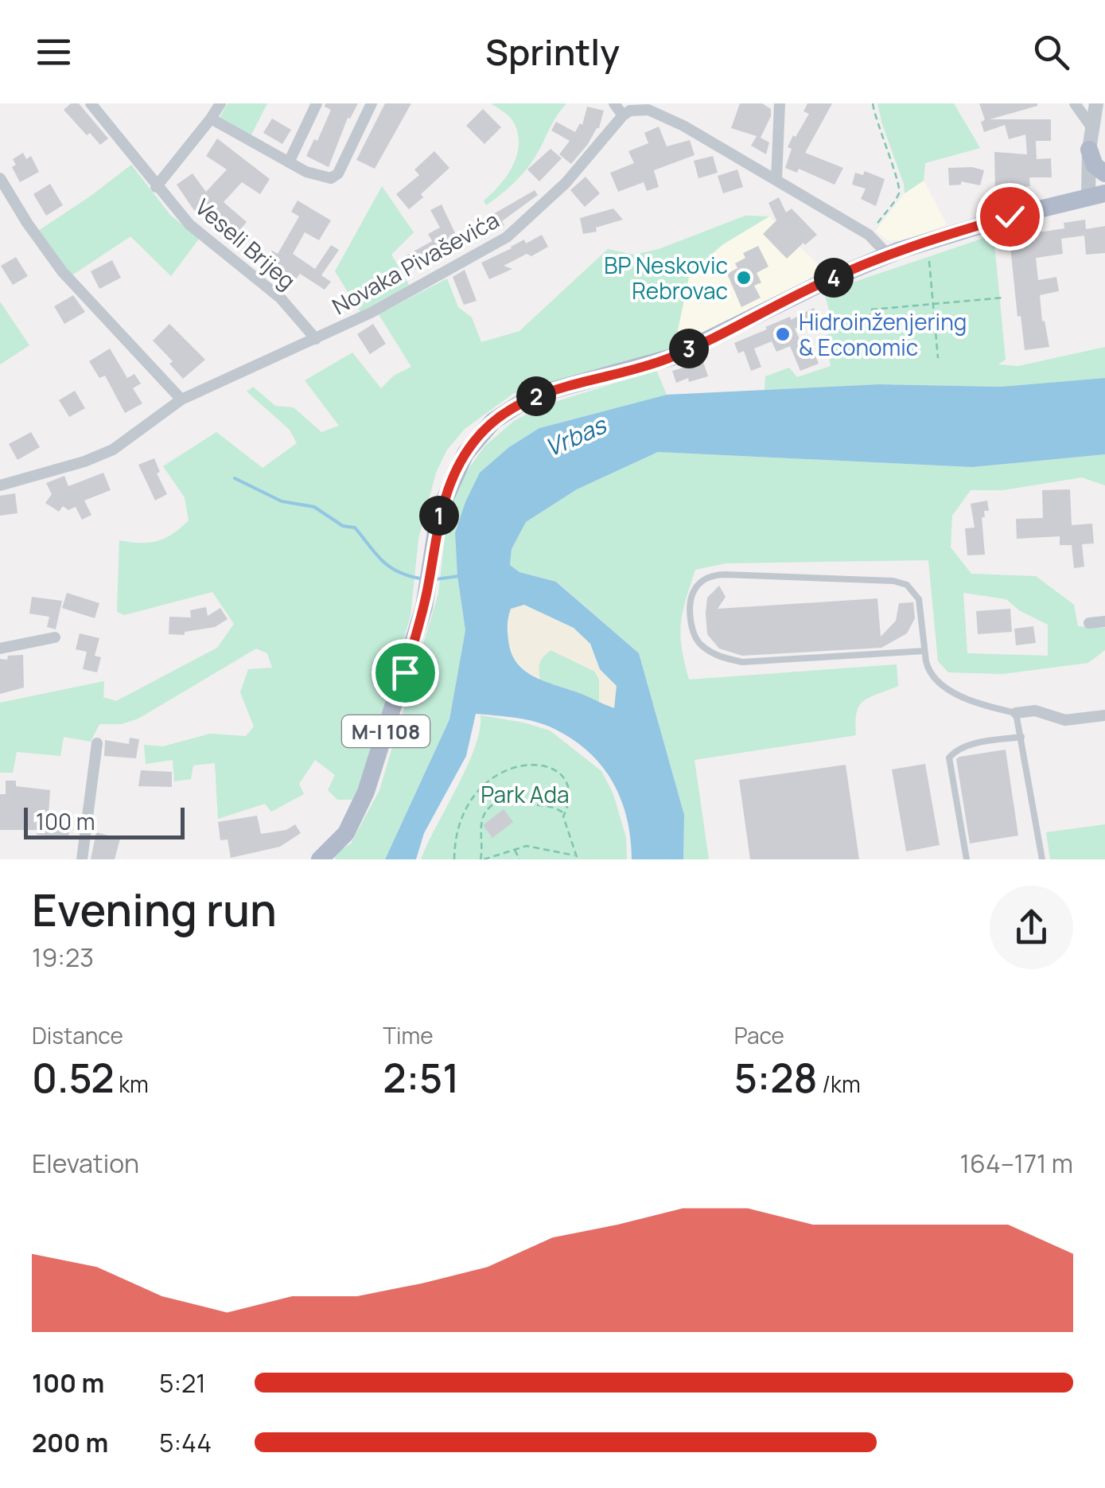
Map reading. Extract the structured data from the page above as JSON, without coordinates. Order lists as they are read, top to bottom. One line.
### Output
{"streets":{"main road":["M-I 108"],"street":["Veseli Brijeg","Novaka Pivaševića"]},"crossings":[["Veseli Brijeg","Novaka Pivaševića"]],"water":["Vrbas"],"parks":["Park Ada"],"places":["BP Neskovic Rebrovac","Hidroinženjering & Economic"],"scale_bar":"100 m","page":{"header":"Sprintly","pins":["4","3","2","1"],"scale":"100 m","heading":["Evening run","19:23"],"stats":[["Distance","0.52 km"],["Time","2:51"],["Pace","5:28 /km"]],"chart":["Elevation","164–171 m"],"list":[{"name":"100 m","note":"5:21"},{"name":"200 m","note":"5:44"}]}}
